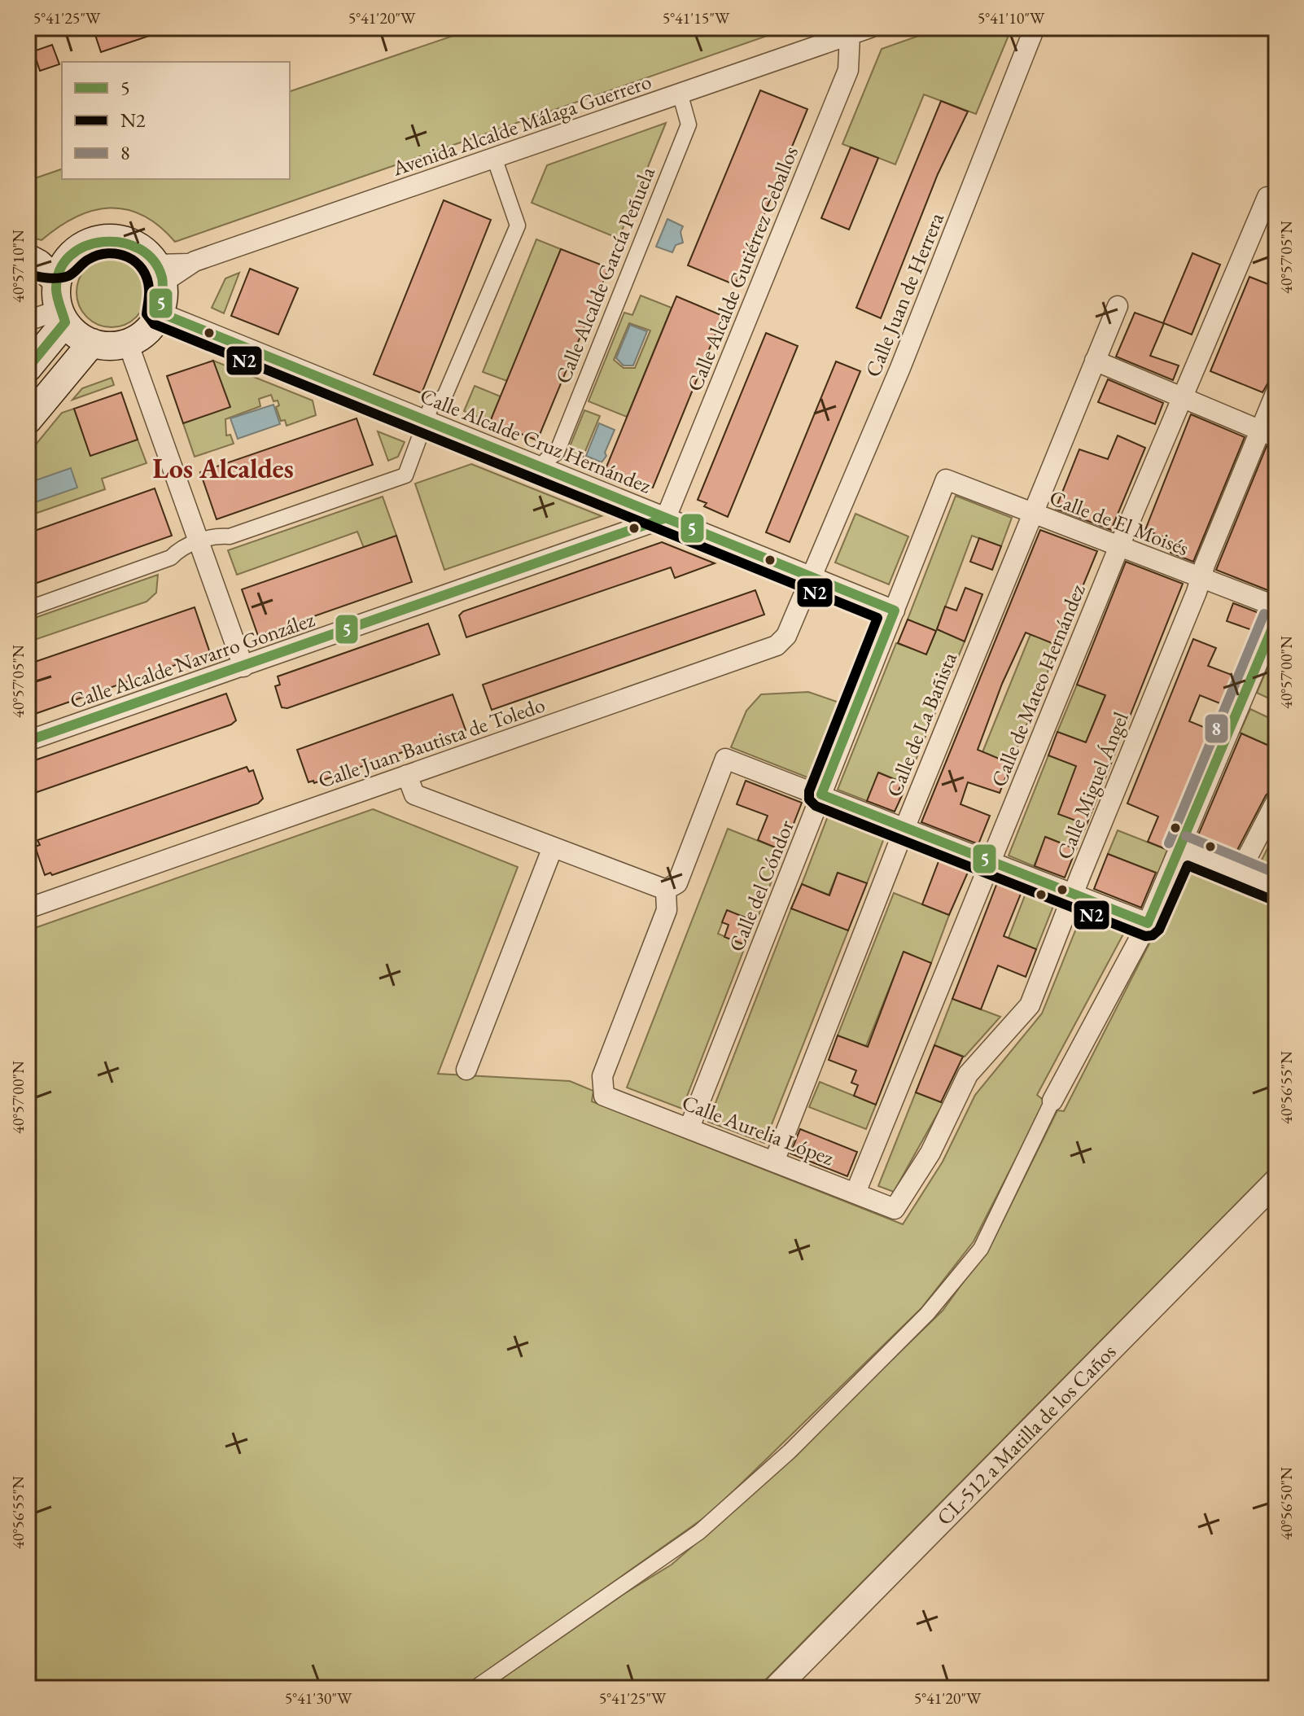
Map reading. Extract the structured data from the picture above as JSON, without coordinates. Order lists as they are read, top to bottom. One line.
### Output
{"streets":{"street":["Avenida Alcalde Málaga Guerrero","Calle Alcalde Gutiérrez Ceballos","Calle Alcalde García Peñuela","Calle Juan de Herrera","Calle Alcalde Cruz Hernández","Calle de El Moisés","Calle Alcalde Navarro González","Calle de Mateo Hernández","Calle de La Bañista","Calle Juan Bautista de Toledo","Calle Miguel Ángel","Calle del Cóndor","Calle Aurelia López","CL-512 a Matilla de los Caños"]},"crossings":[["Avenida Alcalde Málaga Guerrero","Calle Alcalde Gutiérrez Ceballos"],["Avenida Alcalde Málaga Guerrero","Calle Alcalde García Peñuela"],["Avenida Alcalde Málaga Guerrero","Calle Alcalde Cruz Hernández"],["Calle Alcalde Gutiérrez Ceballos","Calle Alcalde Cruz Hernández"],["Calle Alcalde Gutiérrez Ceballos","Calle Alcalde Navarro González"],["Calle Alcalde García Peñuela","Calle Alcalde Cruz Hernández"],["Calle Juan de Herrera","Calle Alcalde Cruz Hernández"],["Calle Juan de Herrera","Calle Juan Bautista de Toledo"],["Calle Alcalde Cruz Hernández","Calle Alcalde Navarro González"],["Calle Alcalde Cruz Hernández","Calle Juan Bautista de Toledo"],["Calle Alcalde Cruz Hernández","Calle del Cóndor"],["Calle de El Moisés","Calle de Mateo Hernández"],["Calle de El Moisés","Calle de La Bañista"],["Calle de El Moisés","Calle Miguel Ángel"],["Calle de El Moisés","Calle del Cóndor"],["Calle de Mateo Hernández","Calle Aurelia López"],["Calle de La Bañista","Calle Aurelia López"],["Calle Miguel Ángel","Calle Aurelia López"],["Calle del Cóndor","Calle Aurelia López"]],"districts":["Los Alcaldes"],"lines":["transit line 5","transit line N2","transit line 8"],"legend":["5","N2","8"],"coordinates":["5°41'25\"W","5°41'20\"W","5°41'15\"W","5°41'10\"W","40°57'05\"N","40°57'10\"N","40°57'00\"N","40°56'55\"N","40°56'50\"N","5°41'30\"W"]}
